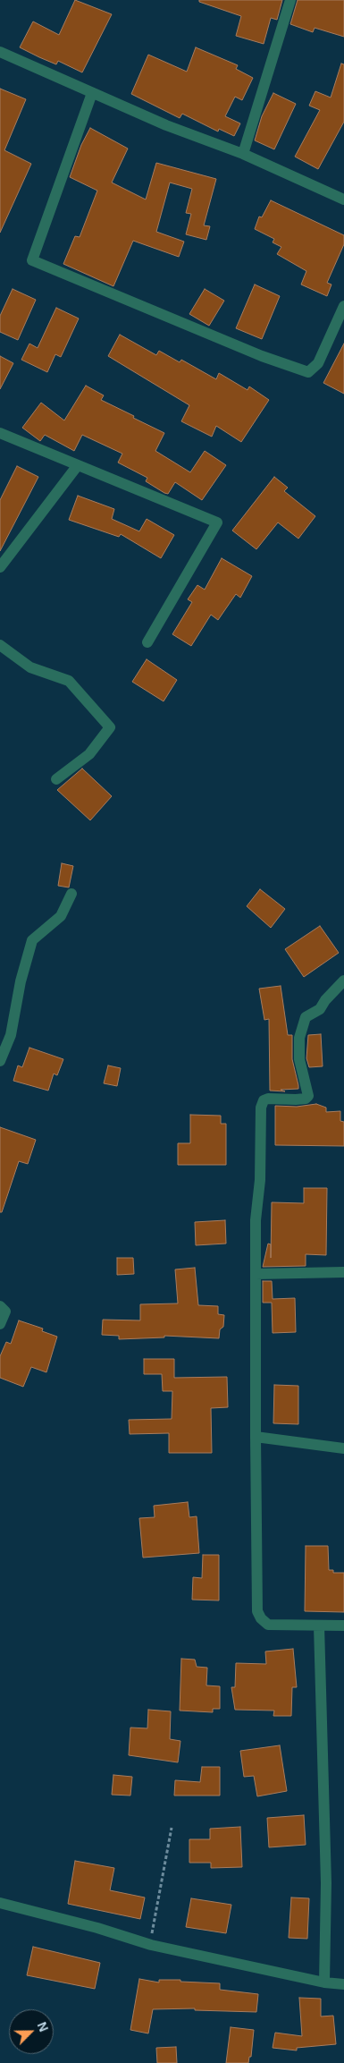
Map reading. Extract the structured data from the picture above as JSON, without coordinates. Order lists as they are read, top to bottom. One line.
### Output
{"north":"top right"}
